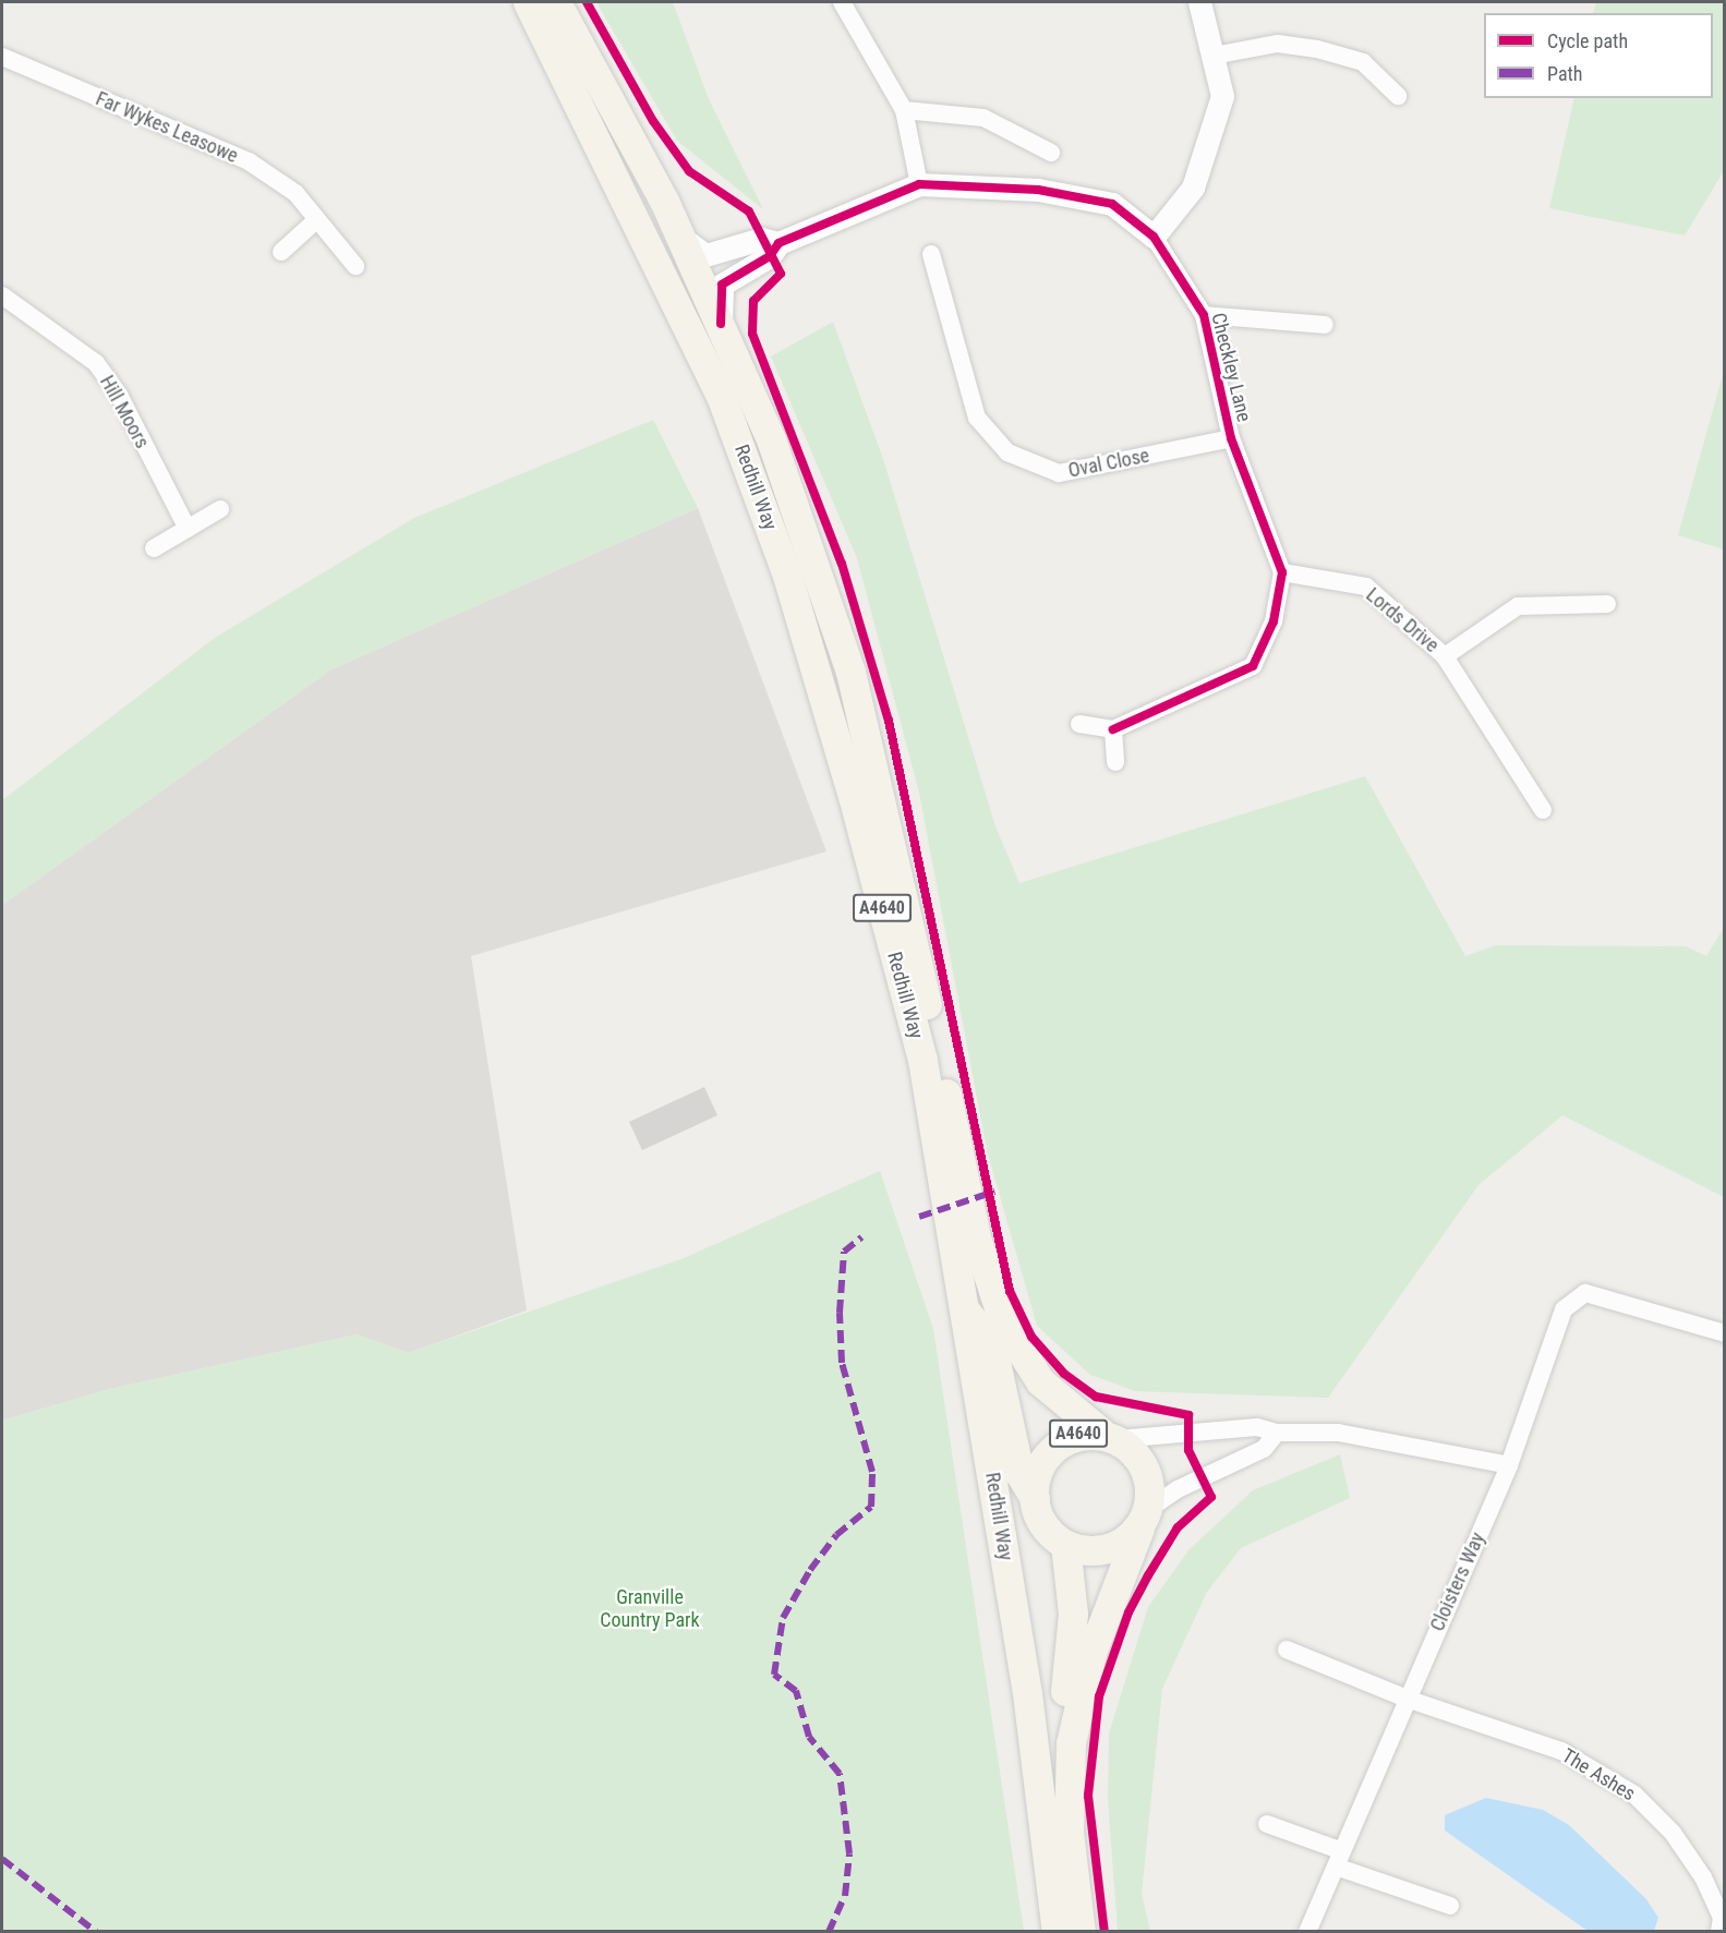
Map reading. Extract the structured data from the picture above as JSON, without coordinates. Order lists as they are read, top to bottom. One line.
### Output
{"streets":{"main road":["Redhill Way","A4640"],"street":["Far Wykes Leasowe","Checkley Lane","Hill Moors","Oval Close","Lords Drive","Cloisters Way","The Ashes"]},"crossings":[["Checkley Lane","Oval Close"],["Checkley Lane","Redhill Way"],["Checkley Lane","Lords Drive"],["Redhill Way","A4640"],["Cloisters Way","The Ashes"]],"parks":["Granville Country Park"],"legend":["Cycle path","Path"]}
